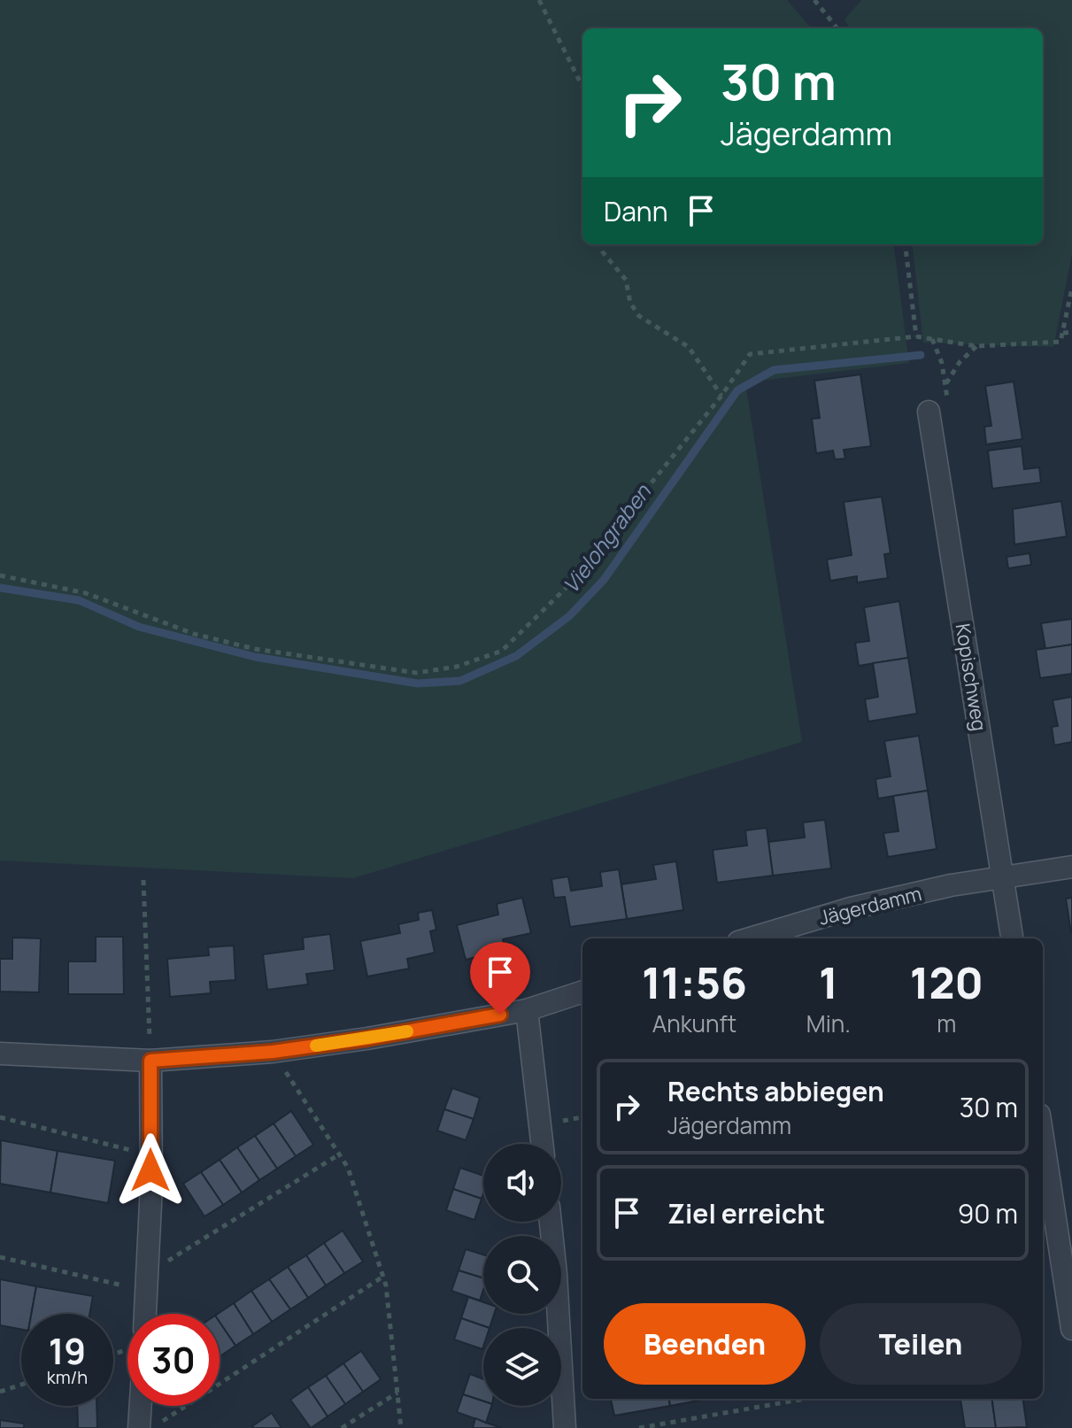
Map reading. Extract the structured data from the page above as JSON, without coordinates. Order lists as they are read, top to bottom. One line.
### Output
{"streets":{"street":["Kopischweg","Jägerdamm"]},"crossings":[["Kopischweg","Jägerdamm"]],"water":["Vielohgraben"],"page":{"turn":["30 m","Jägerdamm"],"then":"Dann","eta":["11:56","Ankunft","1","Min.","120","m"],"list":[{"name":"Rechts abbiegen","note":"Jägerdamm","value":"30 m"},{"name":"Ziel erreicht","value":"90 m"}],"buttons":["Beenden","Teilen"],"speed":"19 km/h","limit":"30"}}
